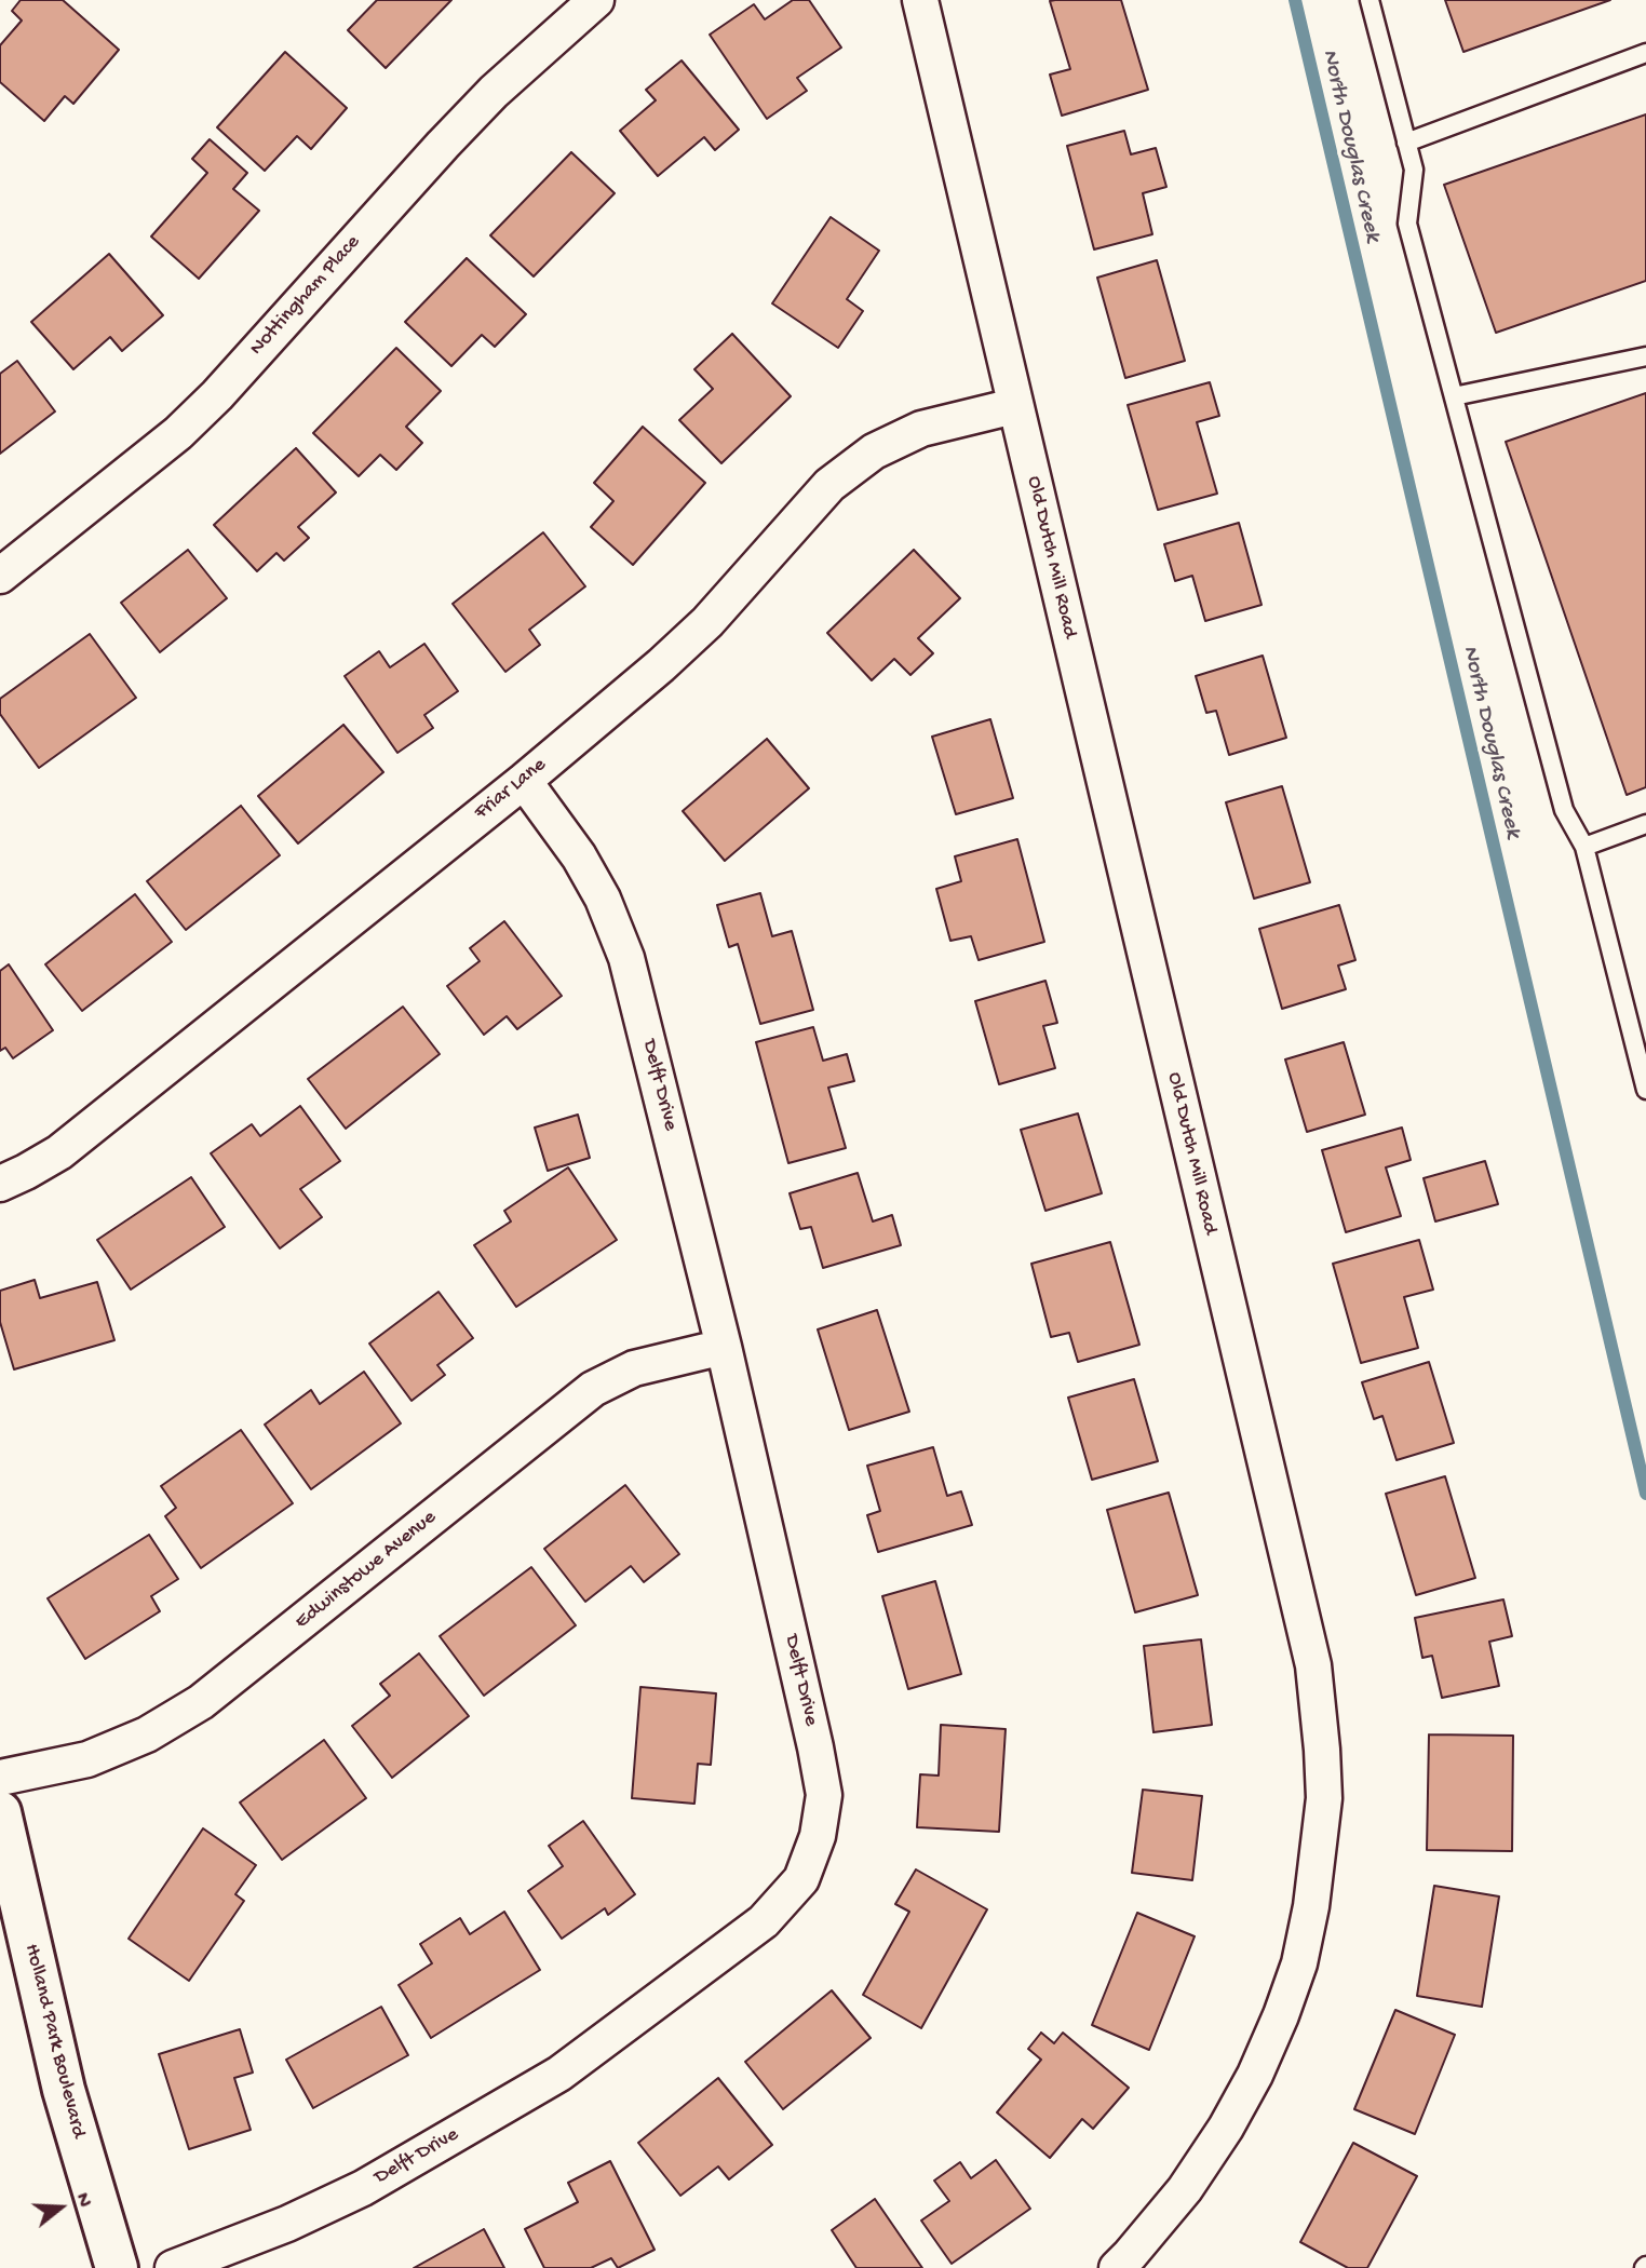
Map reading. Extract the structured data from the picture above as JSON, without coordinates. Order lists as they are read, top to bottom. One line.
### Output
{"streets":{"street":["Nottingham Place","Old Dutch Mill Road","Friar Lane","Delft Drive","Edwinstowe Avenue","Holland Park Boulevard"]},"crossings":[["Old Dutch Mill Road","Friar Lane"],["Friar Lane","Delft Drive"],["Delft Drive","Edwinstowe Avenue"]],"water":["North Douglas Creek"],"north":"right"}
